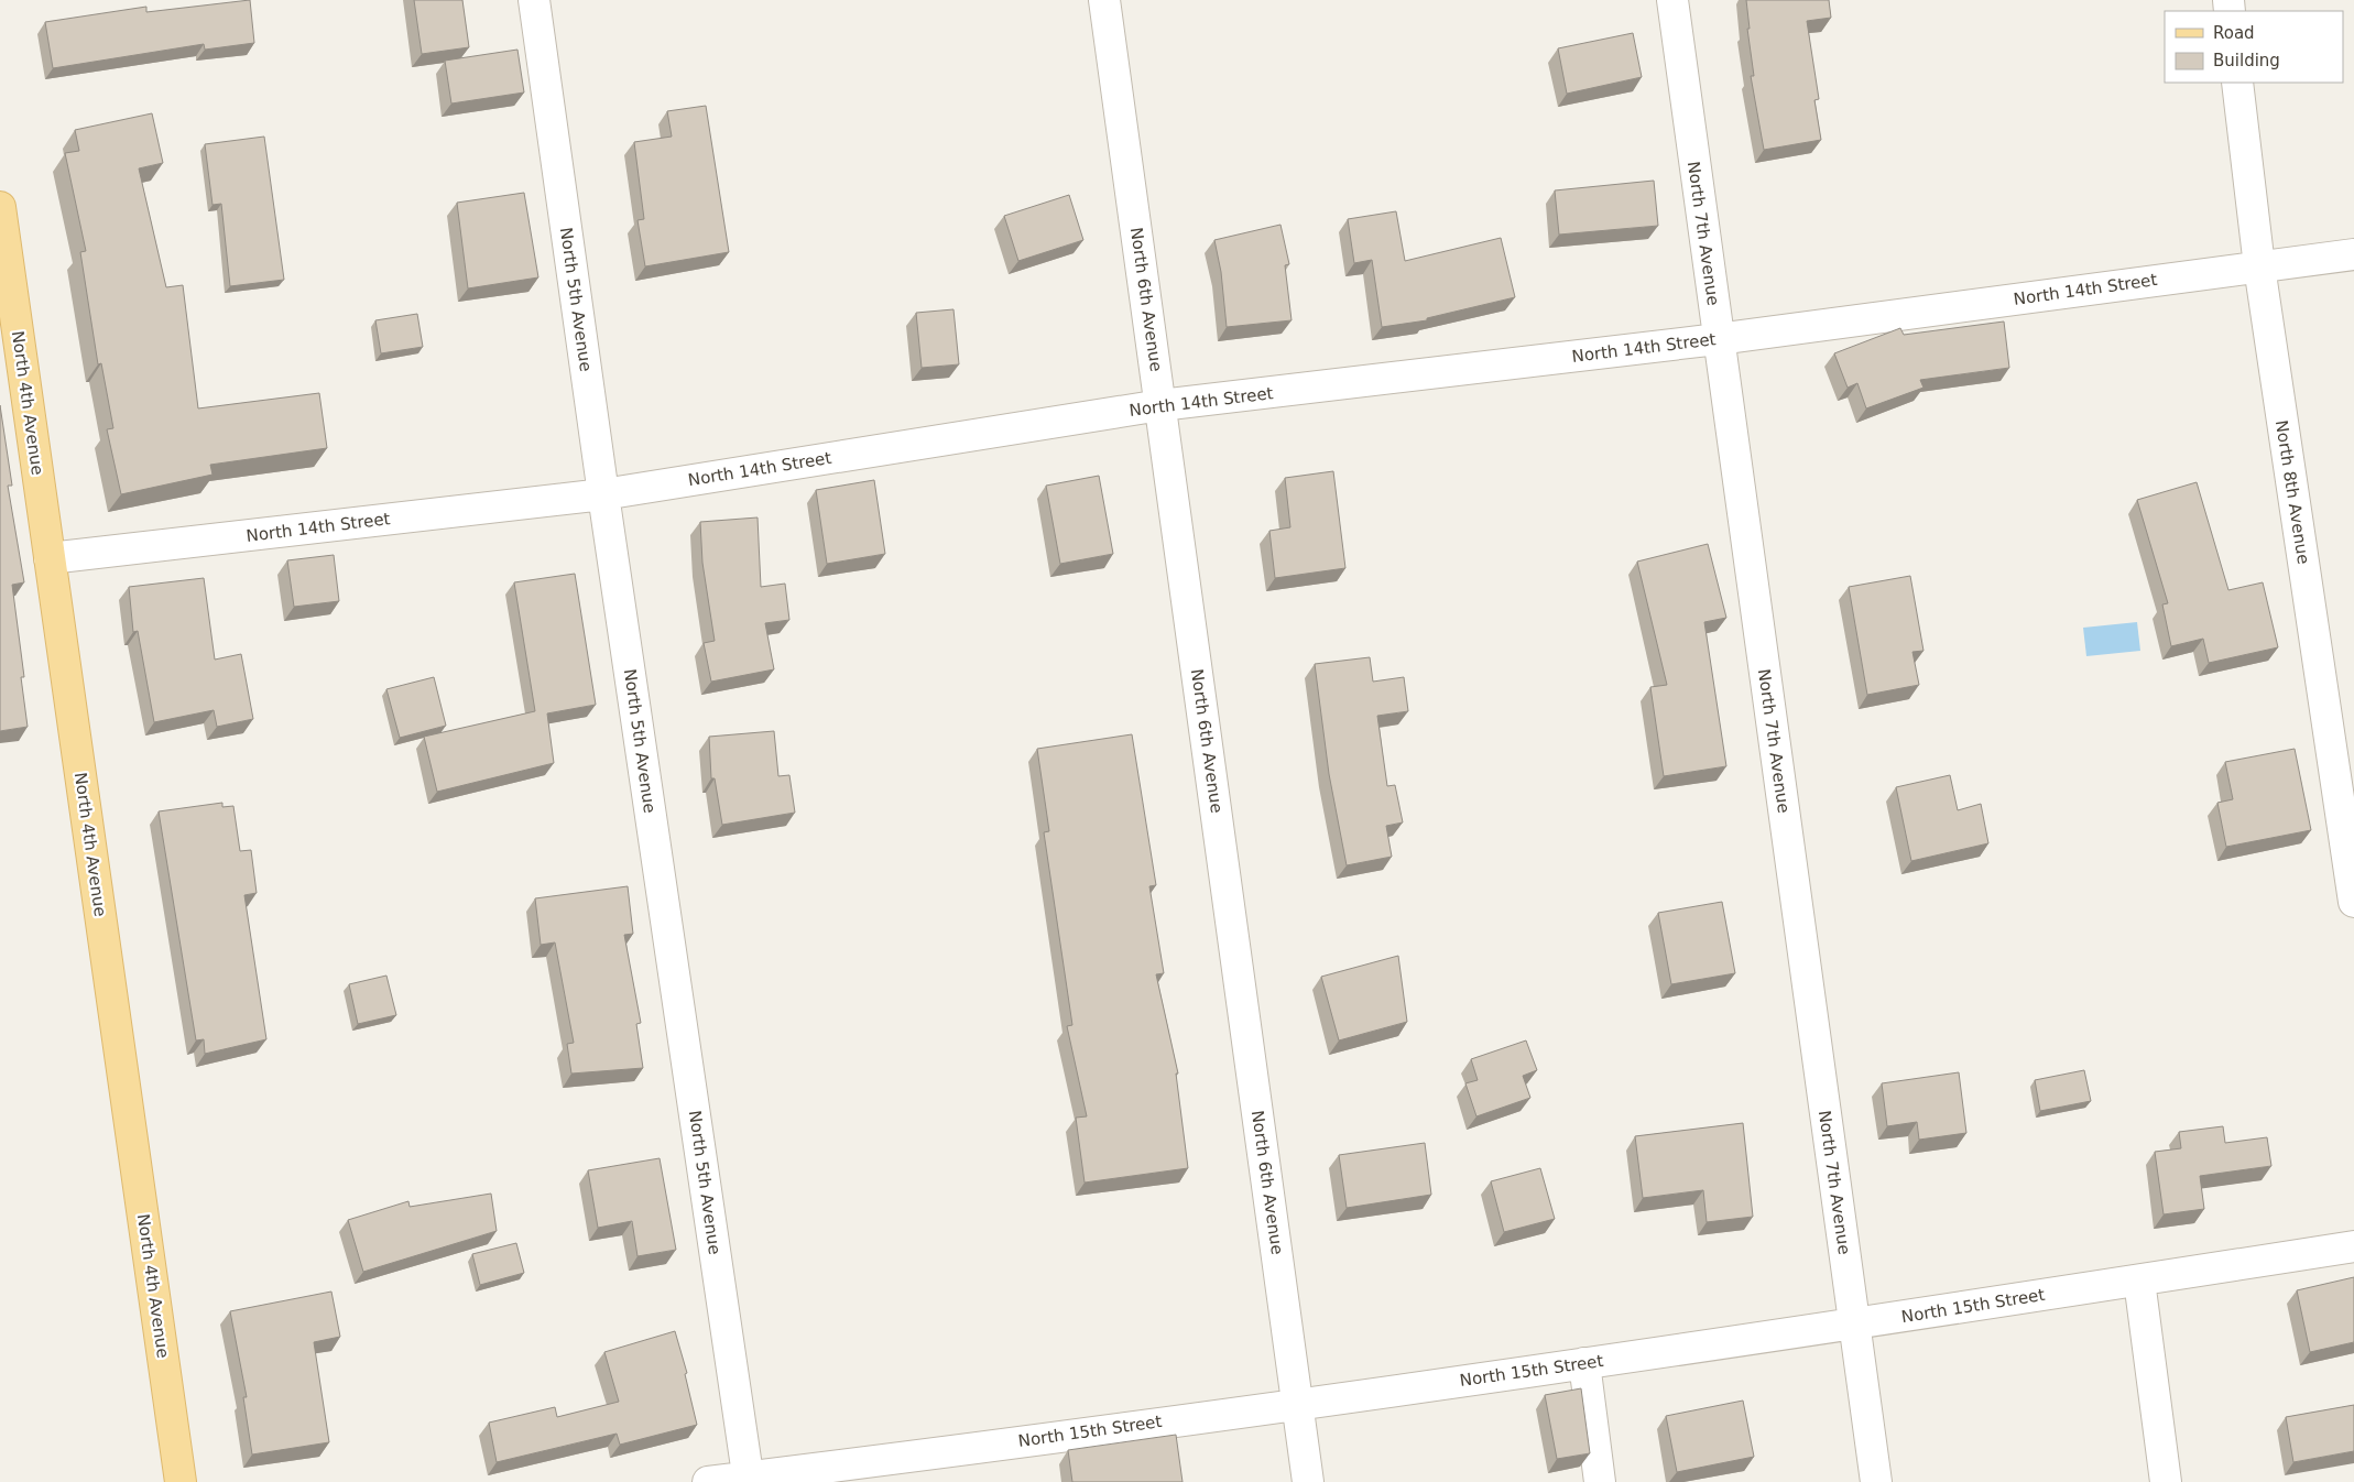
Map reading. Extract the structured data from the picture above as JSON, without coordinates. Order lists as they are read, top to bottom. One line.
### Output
{"streets":{"main road":["North 4th Avenue"],"street":["North 7th Avenue","North 14th Street","North 5th Avenue","North 6th Avenue","North 8th Avenue","North 15th Street"]},"crossings":[["North 7th Avenue","North 14th Street"],["North 7th Avenue","North 15th Street"],["North 14th Street","North 5th Avenue"],["North 14th Street","North 6th Avenue"],["North 14th Street","North 4th Avenue"],["North 14th Street","North 8th Avenue"],["North 5th Avenue","North 15th Street"],["North 6th Avenue","North 15th Street"]],"legend":["Road","Building"]}
